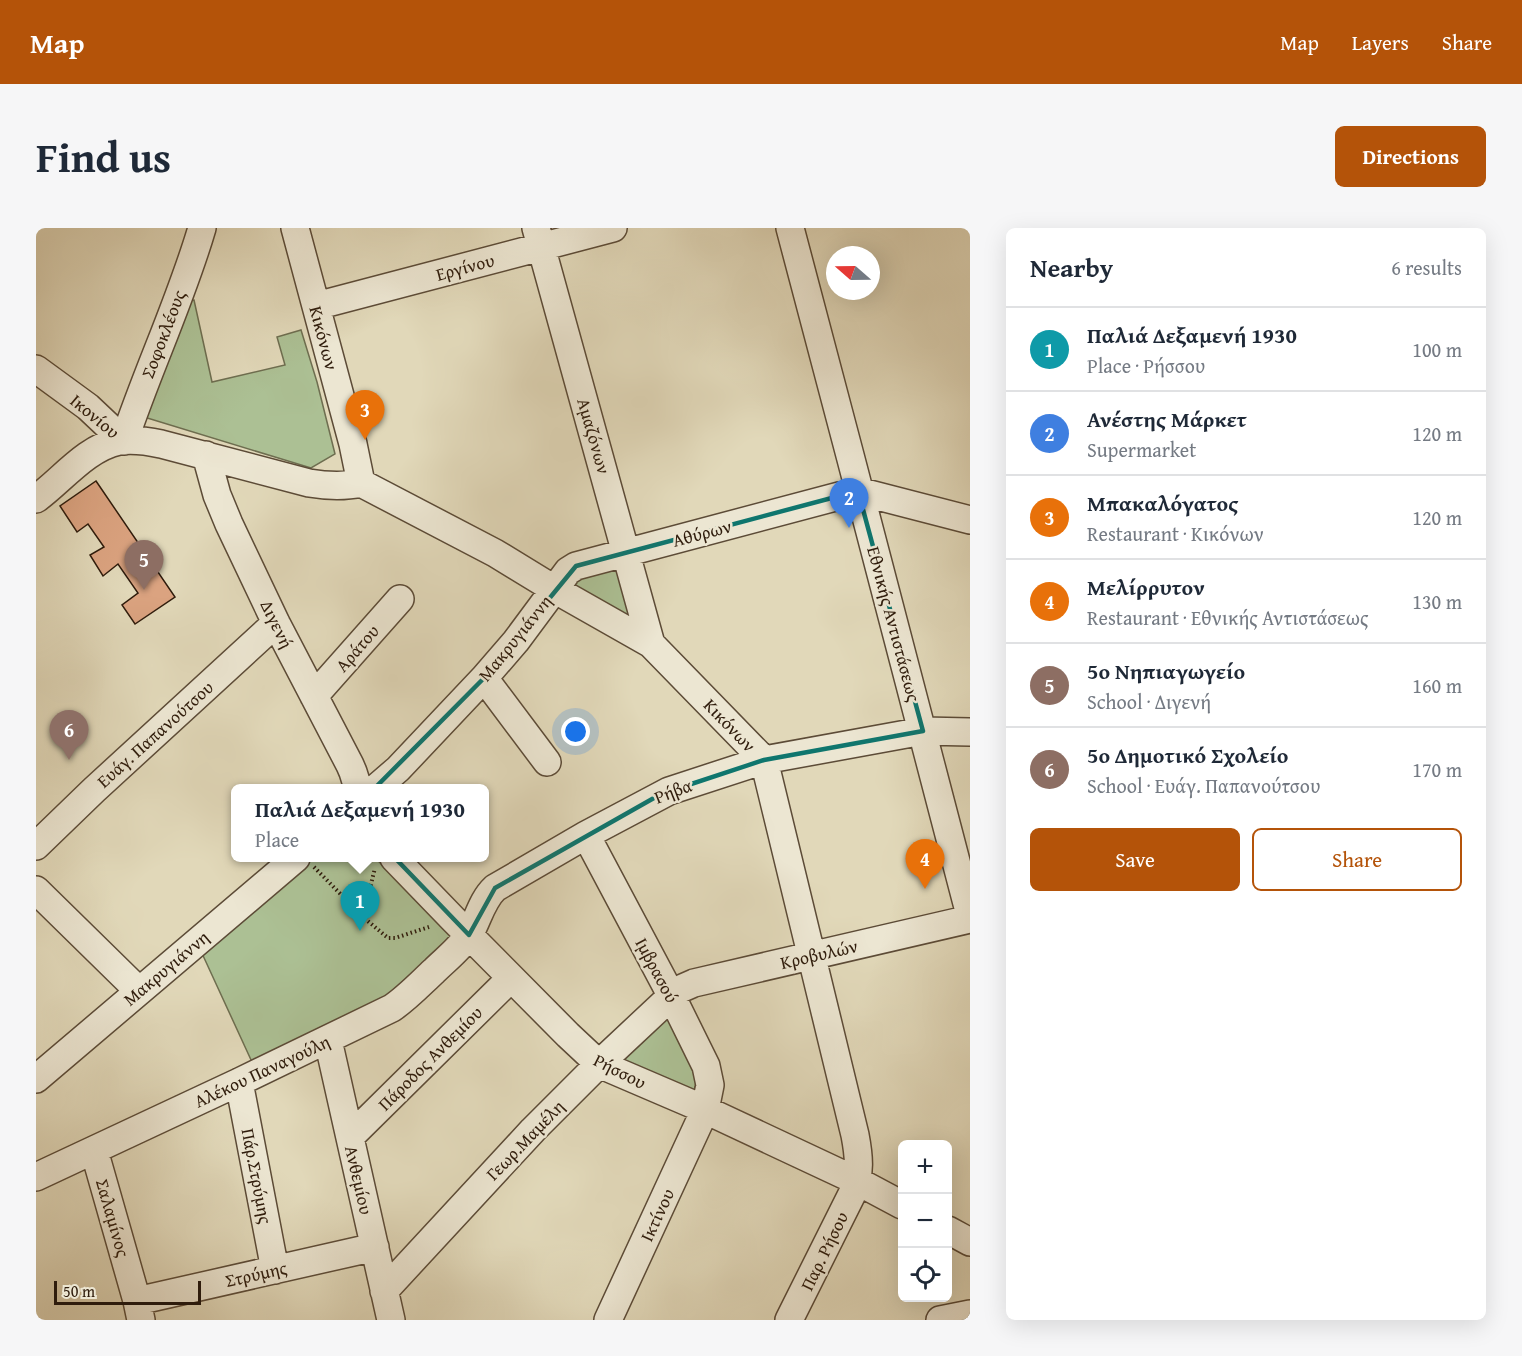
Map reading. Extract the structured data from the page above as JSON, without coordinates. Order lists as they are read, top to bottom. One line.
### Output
{"streets":{"street":["Εργίνου","Σοφοκλέους","Κικόνων","Ικονίου","Αμαζόνων","Αθύρων","Διγενή","Εθνικής Αντιστάσεως","Μακρυγιάννη","Αράτου","Ευάγ. Παπανούτσου","Ρήβα","Κροβυλών","Ιμβρασού","Πάροδος Ανθεμίου","Αλέκου Παναγούλη","Ρήσσου","Γεωρ.Μαμέλη","Πάρ.Στρύμης","Ανθεμίου","Ικτίνου","Σαλαμίνος","Παρ. Ρήσου","Στρύμης"]},"crossings":[["Εργίνου","Κικόνων"],["Εργίνου","Αμαζόνων"],["Σοφοκλέους","Ικονίου"],["Κικόνων","Αμαζόνων"],["Κικόνων","Αθύρων"],["Κικόνων","Μακρυγιάννη"],["Κικόνων","Ρήβα"],["Κικόνων","Κροβυλών"],["Κικόνων","Ρήσσου"],["Κικόνων","Παρ. Ρήσου"],["Αμαζόνων","Αθύρων"],["Αθύρων","Εθνικής Αντιστάσεως"],["Αθύρων","Μακρυγιάννη"],["Διγενή","Αράτου"],["Διγενή","Ευάγ. Παπανούτσου"],["Εθνικής Αντιστάσεως","Ρήβα"],["Εθνικής Αντιστάσεως","Κροβυλών"],["Ρήβα","Ιμβρασού"],["Ρήβα","Αλέκου Παναγούλη"],["Ρήβα","Ρήσσου"],["Κροβυλών","Ιμβρασού"],["Κροβυλών","Γεωρ.Μαμέλη"],["Ιμβρασού","Ρήσσου"],["Ιμβρασού","Γεωρ.Μαμέλη"],["Ιμβρασού","Ικτίνου"],["Πάροδος Ανθεμίου","Ρήσσου"],["Πάροδος Ανθεμίου","Ανθεμίου"],["Αλέκου Παναγούλη","Ρήσσου"],["Αλέκου Παναγούλη","Πάρ.Στρύμης"],["Αλέκου Παναγούλη","Ανθεμίου"],["Αλέκου Παναγούλη","Σαλαμίνος"],["Ρήσσου","Γεωρ.Μαμέλη"],["Ρήσσου","Ικτίνου"],["Ρήσσου","Παρ. Ρήσου"],["Γεωρ.Μαμέλη","Ανθεμίου"],["Πάρ.Στρύμης","Στρύμης"],["Ανθεμίου","Στρύμης"],["Σαλαμίνος","Στρύμης"]],"scale_bar":"50 m","north":"left","page":{"header":"Map","nav":["Map","Layers","Share"],"title":"Find us","buttons":["Directions",["Save","Share"]],"heading":["Nearby","6 results"],"list":[{"mark":"1","name":"Παλιά Δεξαμενή 1930","note":"Place · Ρήσσου","value":"100 m"},{"mark":"2","name":"Ανέστης Μάρκετ","note":"Supermarket","value":"120 m"},{"mark":"3","name":"Μπακαλόγατος","note":"Restaurant · Κικόνων","value":"120 m"},{"mark":"4","name":"Μελίρρυτον","note":"Restaurant · Εθνικής Αντιστάσεως","value":"130 m"},{"mark":"5","name":"5ο Νηπιαγωγείο","note":"School · Διγενή","value":"160 m"},{"mark":"6","name":"5ο Δημοτικό Σχολείο","note":"School · Ευάγ. Παπανούτσου","value":"170 m"}],"pins":["3","2","5","6","4","1"],"popup":["Παλιά Δεξαμενή 1930","Place"],"map_buttons":["+","−"],"scale":"50 m"}}
